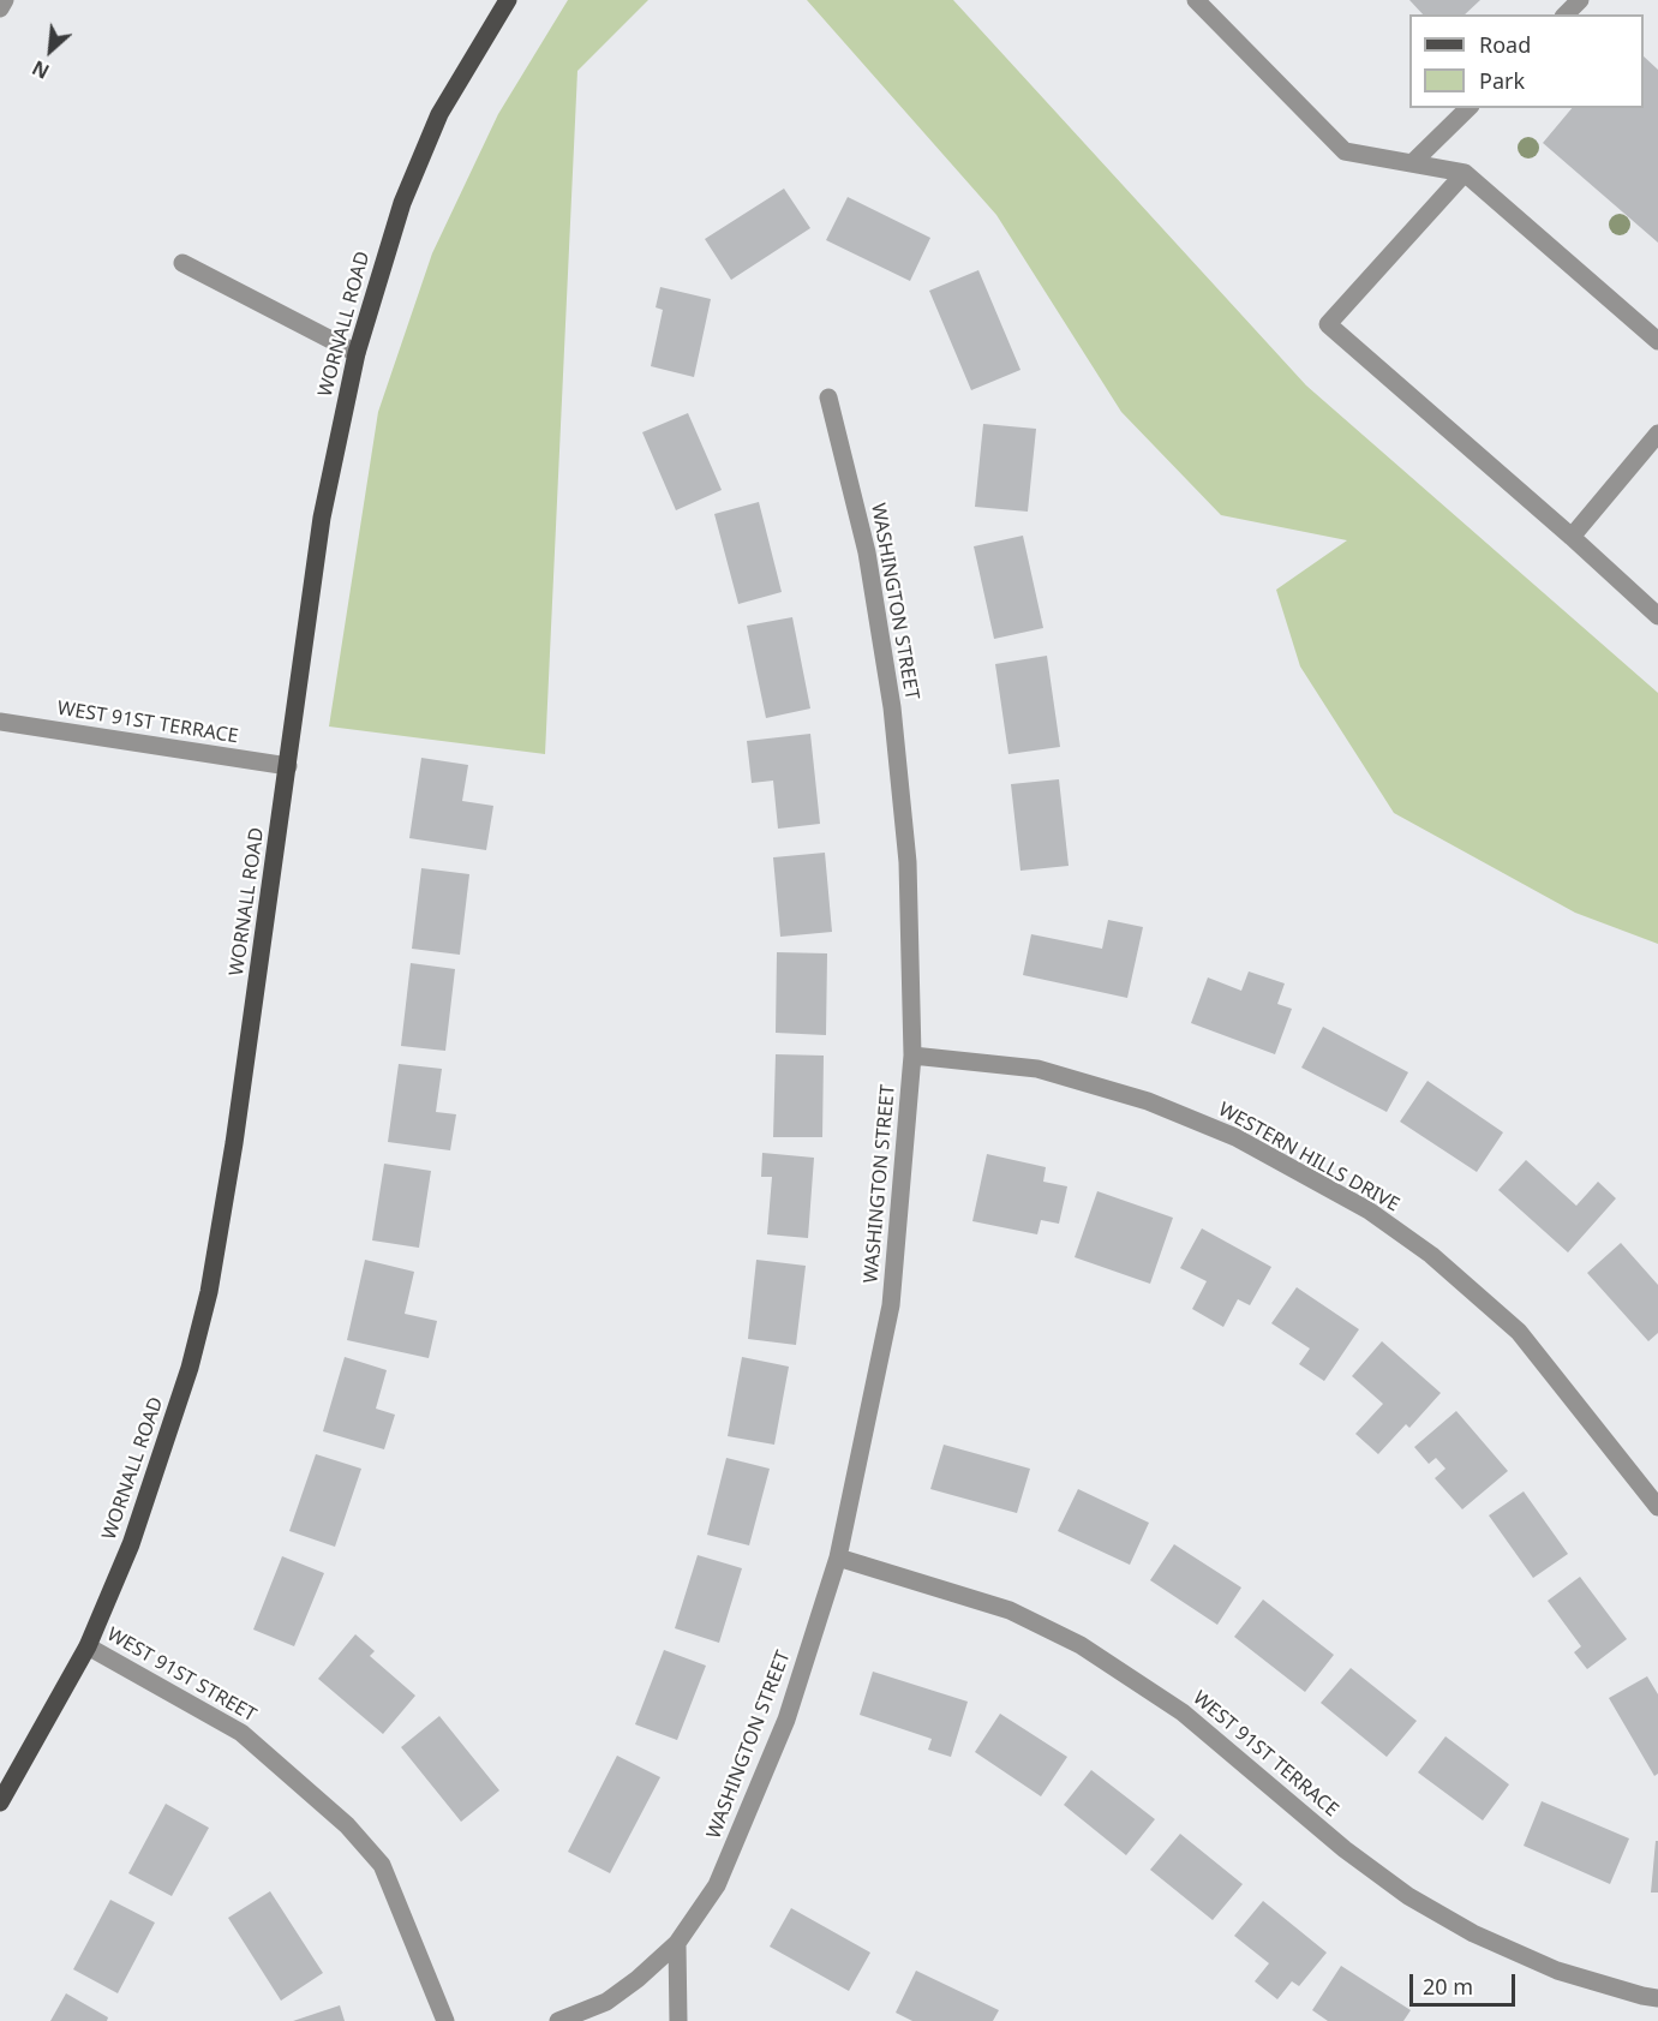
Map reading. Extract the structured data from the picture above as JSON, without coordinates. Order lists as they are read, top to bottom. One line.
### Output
{"streets":{"main road":["WORNALL ROAD"],"street":["WASHINGTON STREET","WEST 91ST TERRACE","WESTERN HILLS DRIVE","WEST 91ST STREET"]},"crossings":[["WORNALL ROAD","WEST 91ST TERRACE"],["WORNALL ROAD","WEST 91ST STREET"],["WASHINGTON STREET","WEST 91ST TERRACE"],["WASHINGTON STREET","WESTERN HILLS DRIVE"]],"legend":["Road","Park"],"scale_bar":"20 m","north":"bottom left"}
